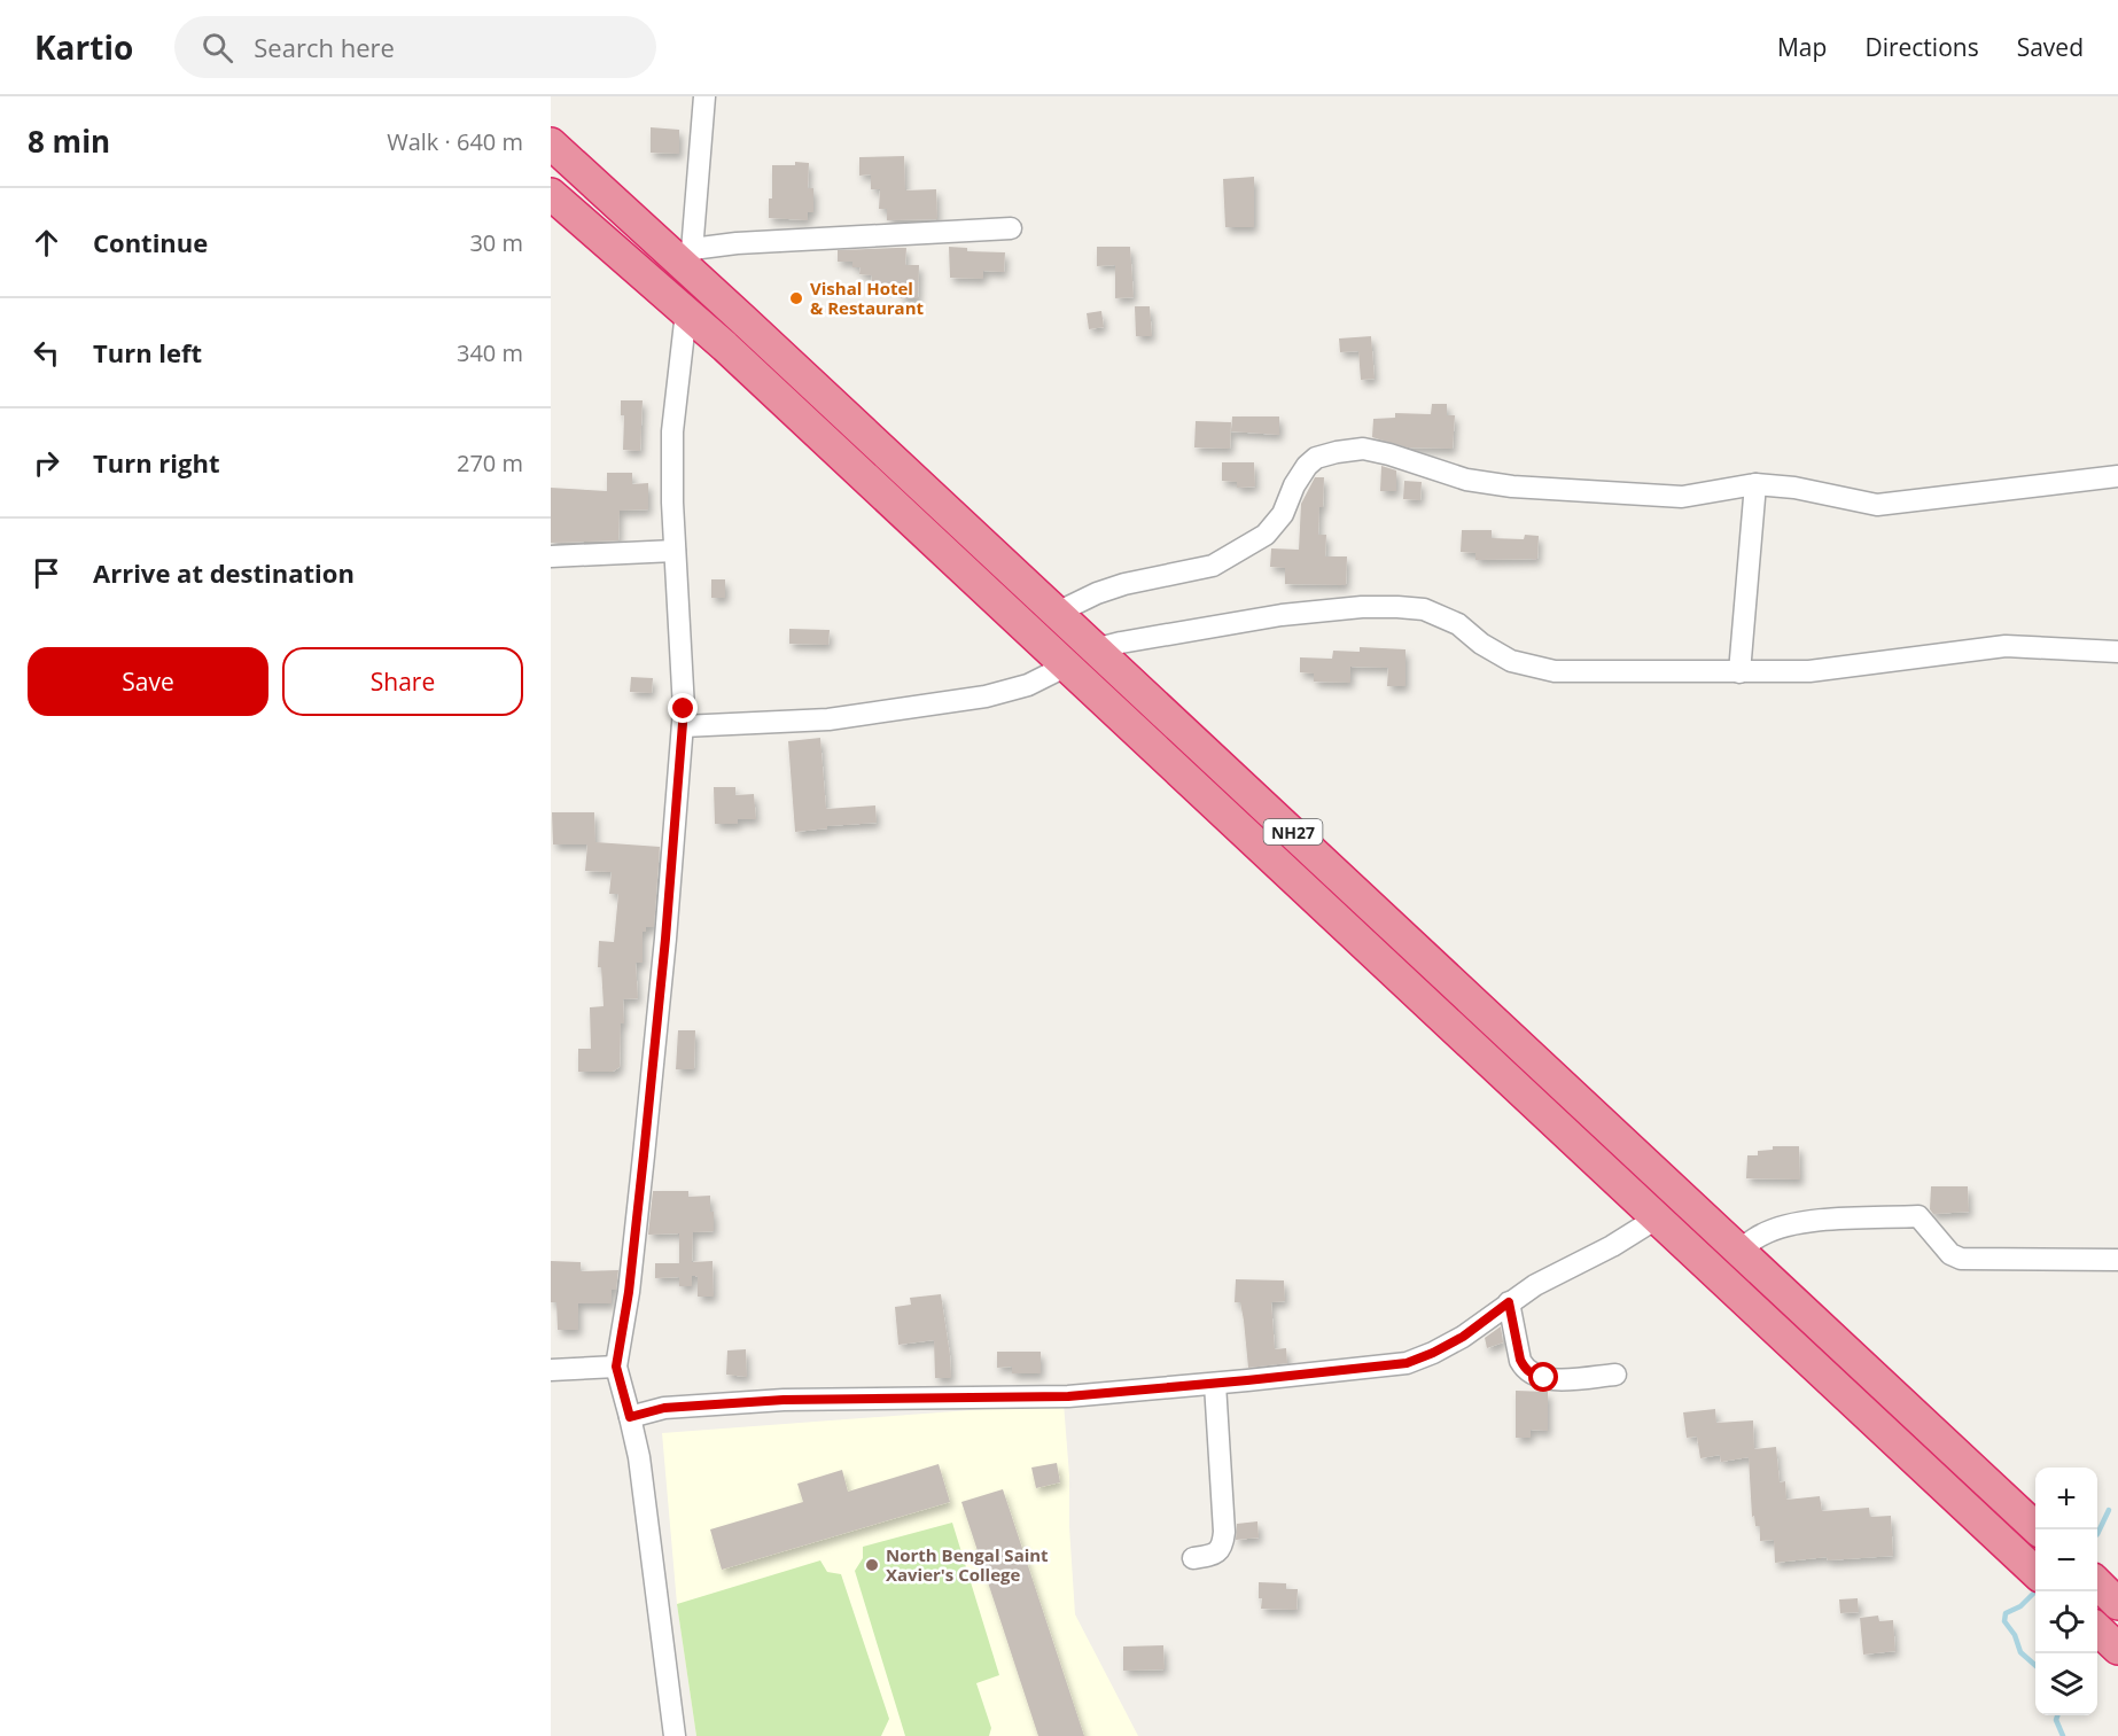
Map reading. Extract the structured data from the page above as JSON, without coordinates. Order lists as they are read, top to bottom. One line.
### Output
{"streets":{"highway":["NH27"]},"places":["Vishal Hotel & Restaurant","North Bengal Saint Xavier's College"],"page":{"header":"Kartio","search":"Search here","nav":["Map","Directions","Saved"],"heading":["8 min","Walk · 640 m"],"list":[["Continue","30 m"],["Turn left","340 m"],["Turn right","270 m"],"Arrive at destination"],"buttons":["Save","Share"],"map_buttons":["+","−"]}}
